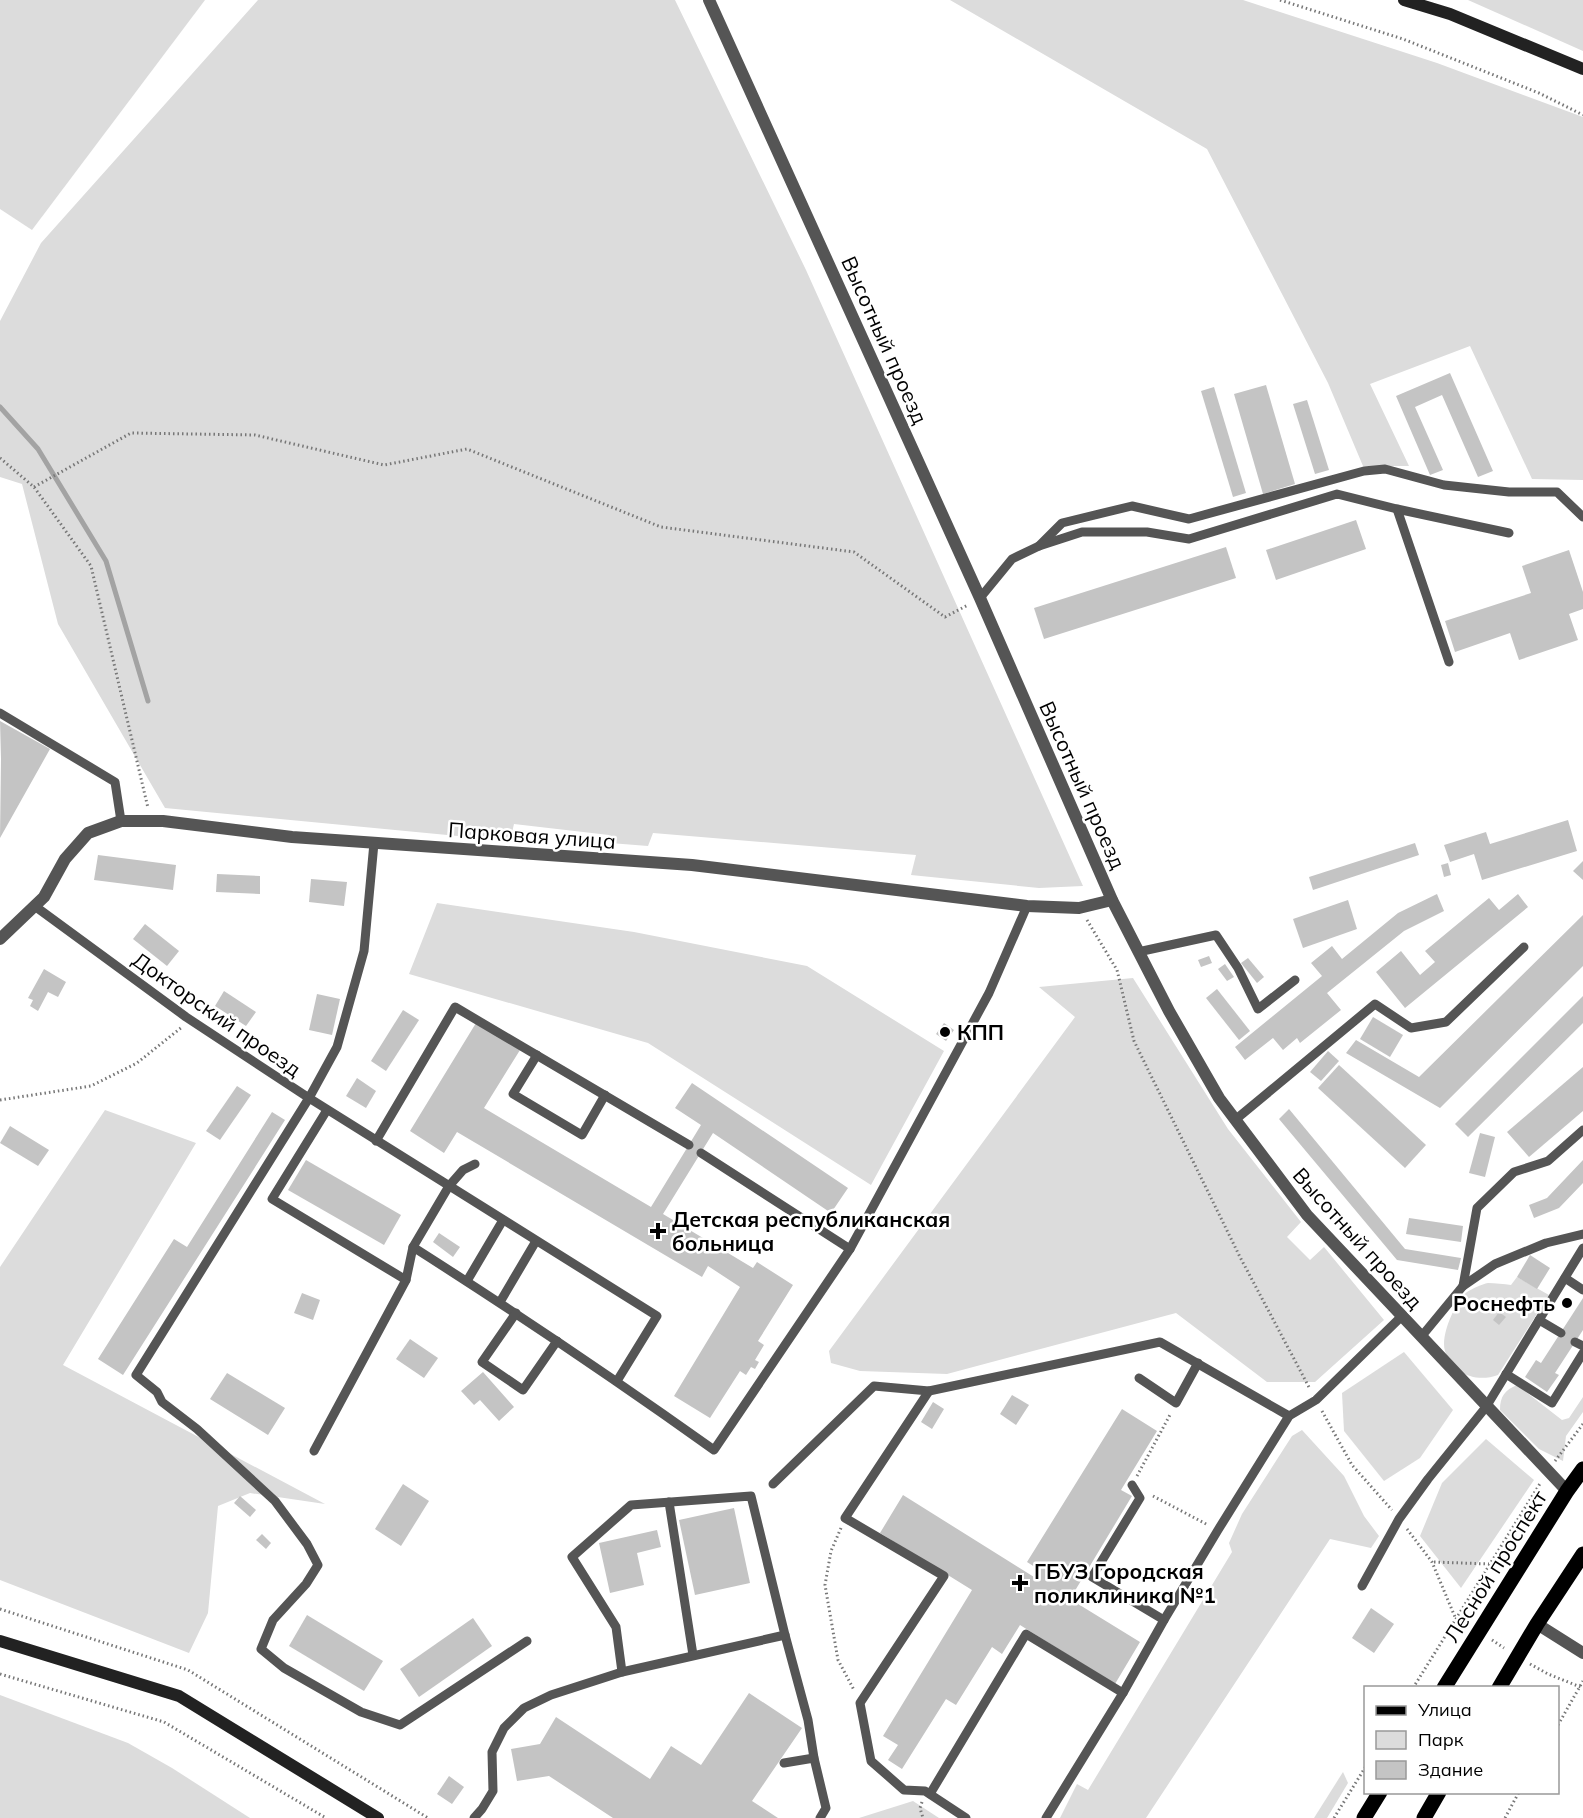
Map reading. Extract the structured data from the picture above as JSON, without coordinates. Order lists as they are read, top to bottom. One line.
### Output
{"streets":{"main road":["Лесной проспект"],"street":["Высотный проезд","Парковая улица"],"lane":["Докторский проезд"]},"crossings":[["Высотный проезд","Парковая улица"],["Высотный проезд","Лесной проспект"],["Парковая улица","Докторский проезд"]],"places":{"other":["КПП","Роснефть"],"health":["Детская республиканская больница","ГБУЗ Городская поликлиника №1"]},"legend":["Улица","Парк","Здание"]}
